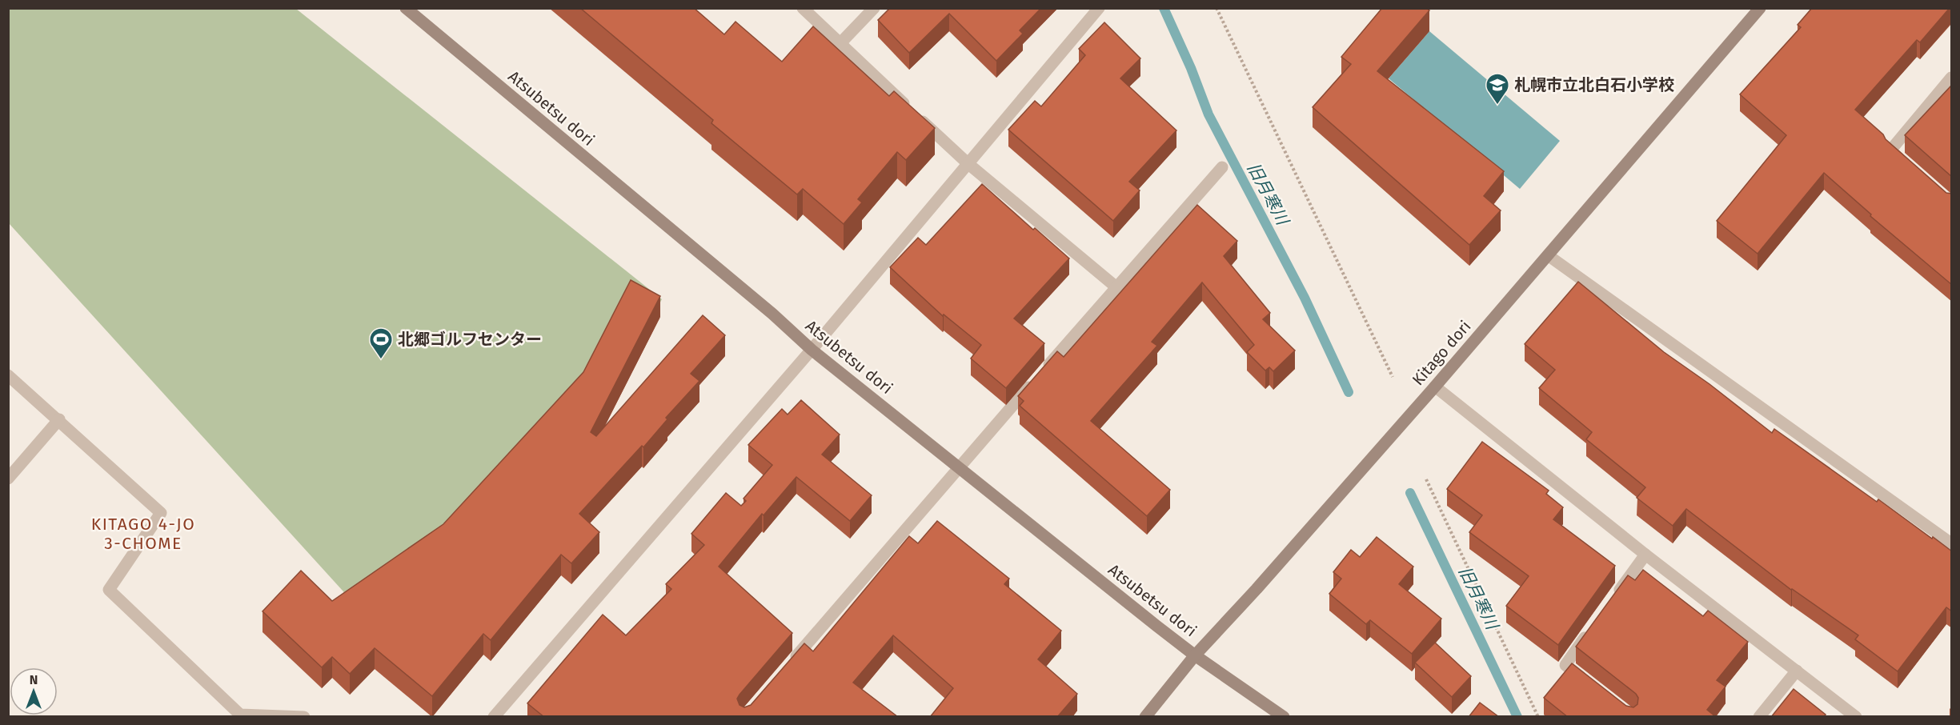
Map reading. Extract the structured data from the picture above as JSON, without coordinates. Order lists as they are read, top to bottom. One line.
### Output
{"streets":{"street":["Atsubetsu dori","Kitago dori"]},"crossings":[["Atsubetsu dori","Kitago dori"]],"districts":["KITAGO 4-JO 3-CHOME"],"water":["旧月寒川"],"places":{"school or university":["札幌市立北白石小学校"],"sports":["北郷ゴルフセンター"]},"north":"top"}
